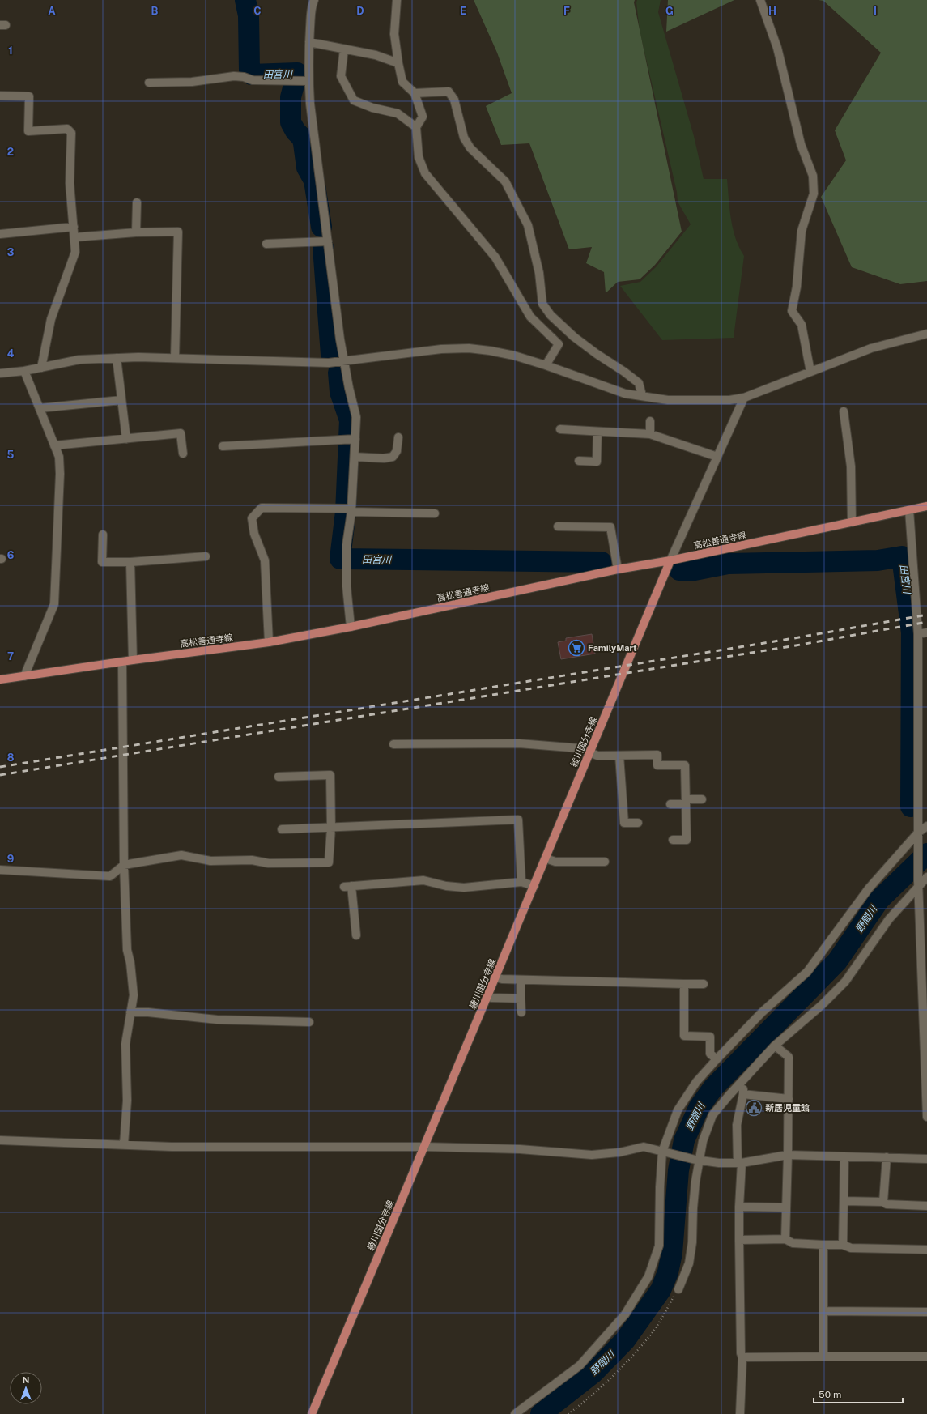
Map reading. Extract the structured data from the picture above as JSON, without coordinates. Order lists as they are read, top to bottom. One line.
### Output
{"streets":{"main road":["高松善通寺線","綾川国分寺線"]},"crossings":[["高松善通寺線","綾川国分寺線"]],"water":["田宮川","野間川"],"places":{"supermarket":["FamilyMart"],"public building":["新居児童館"]},"scale_bar":"50 m","north":"top","grid":{"columns":["A","B","C","D","E","F","G","H","I"],"rows":["1","2","3","4","5","6","7","8","9"]}}
